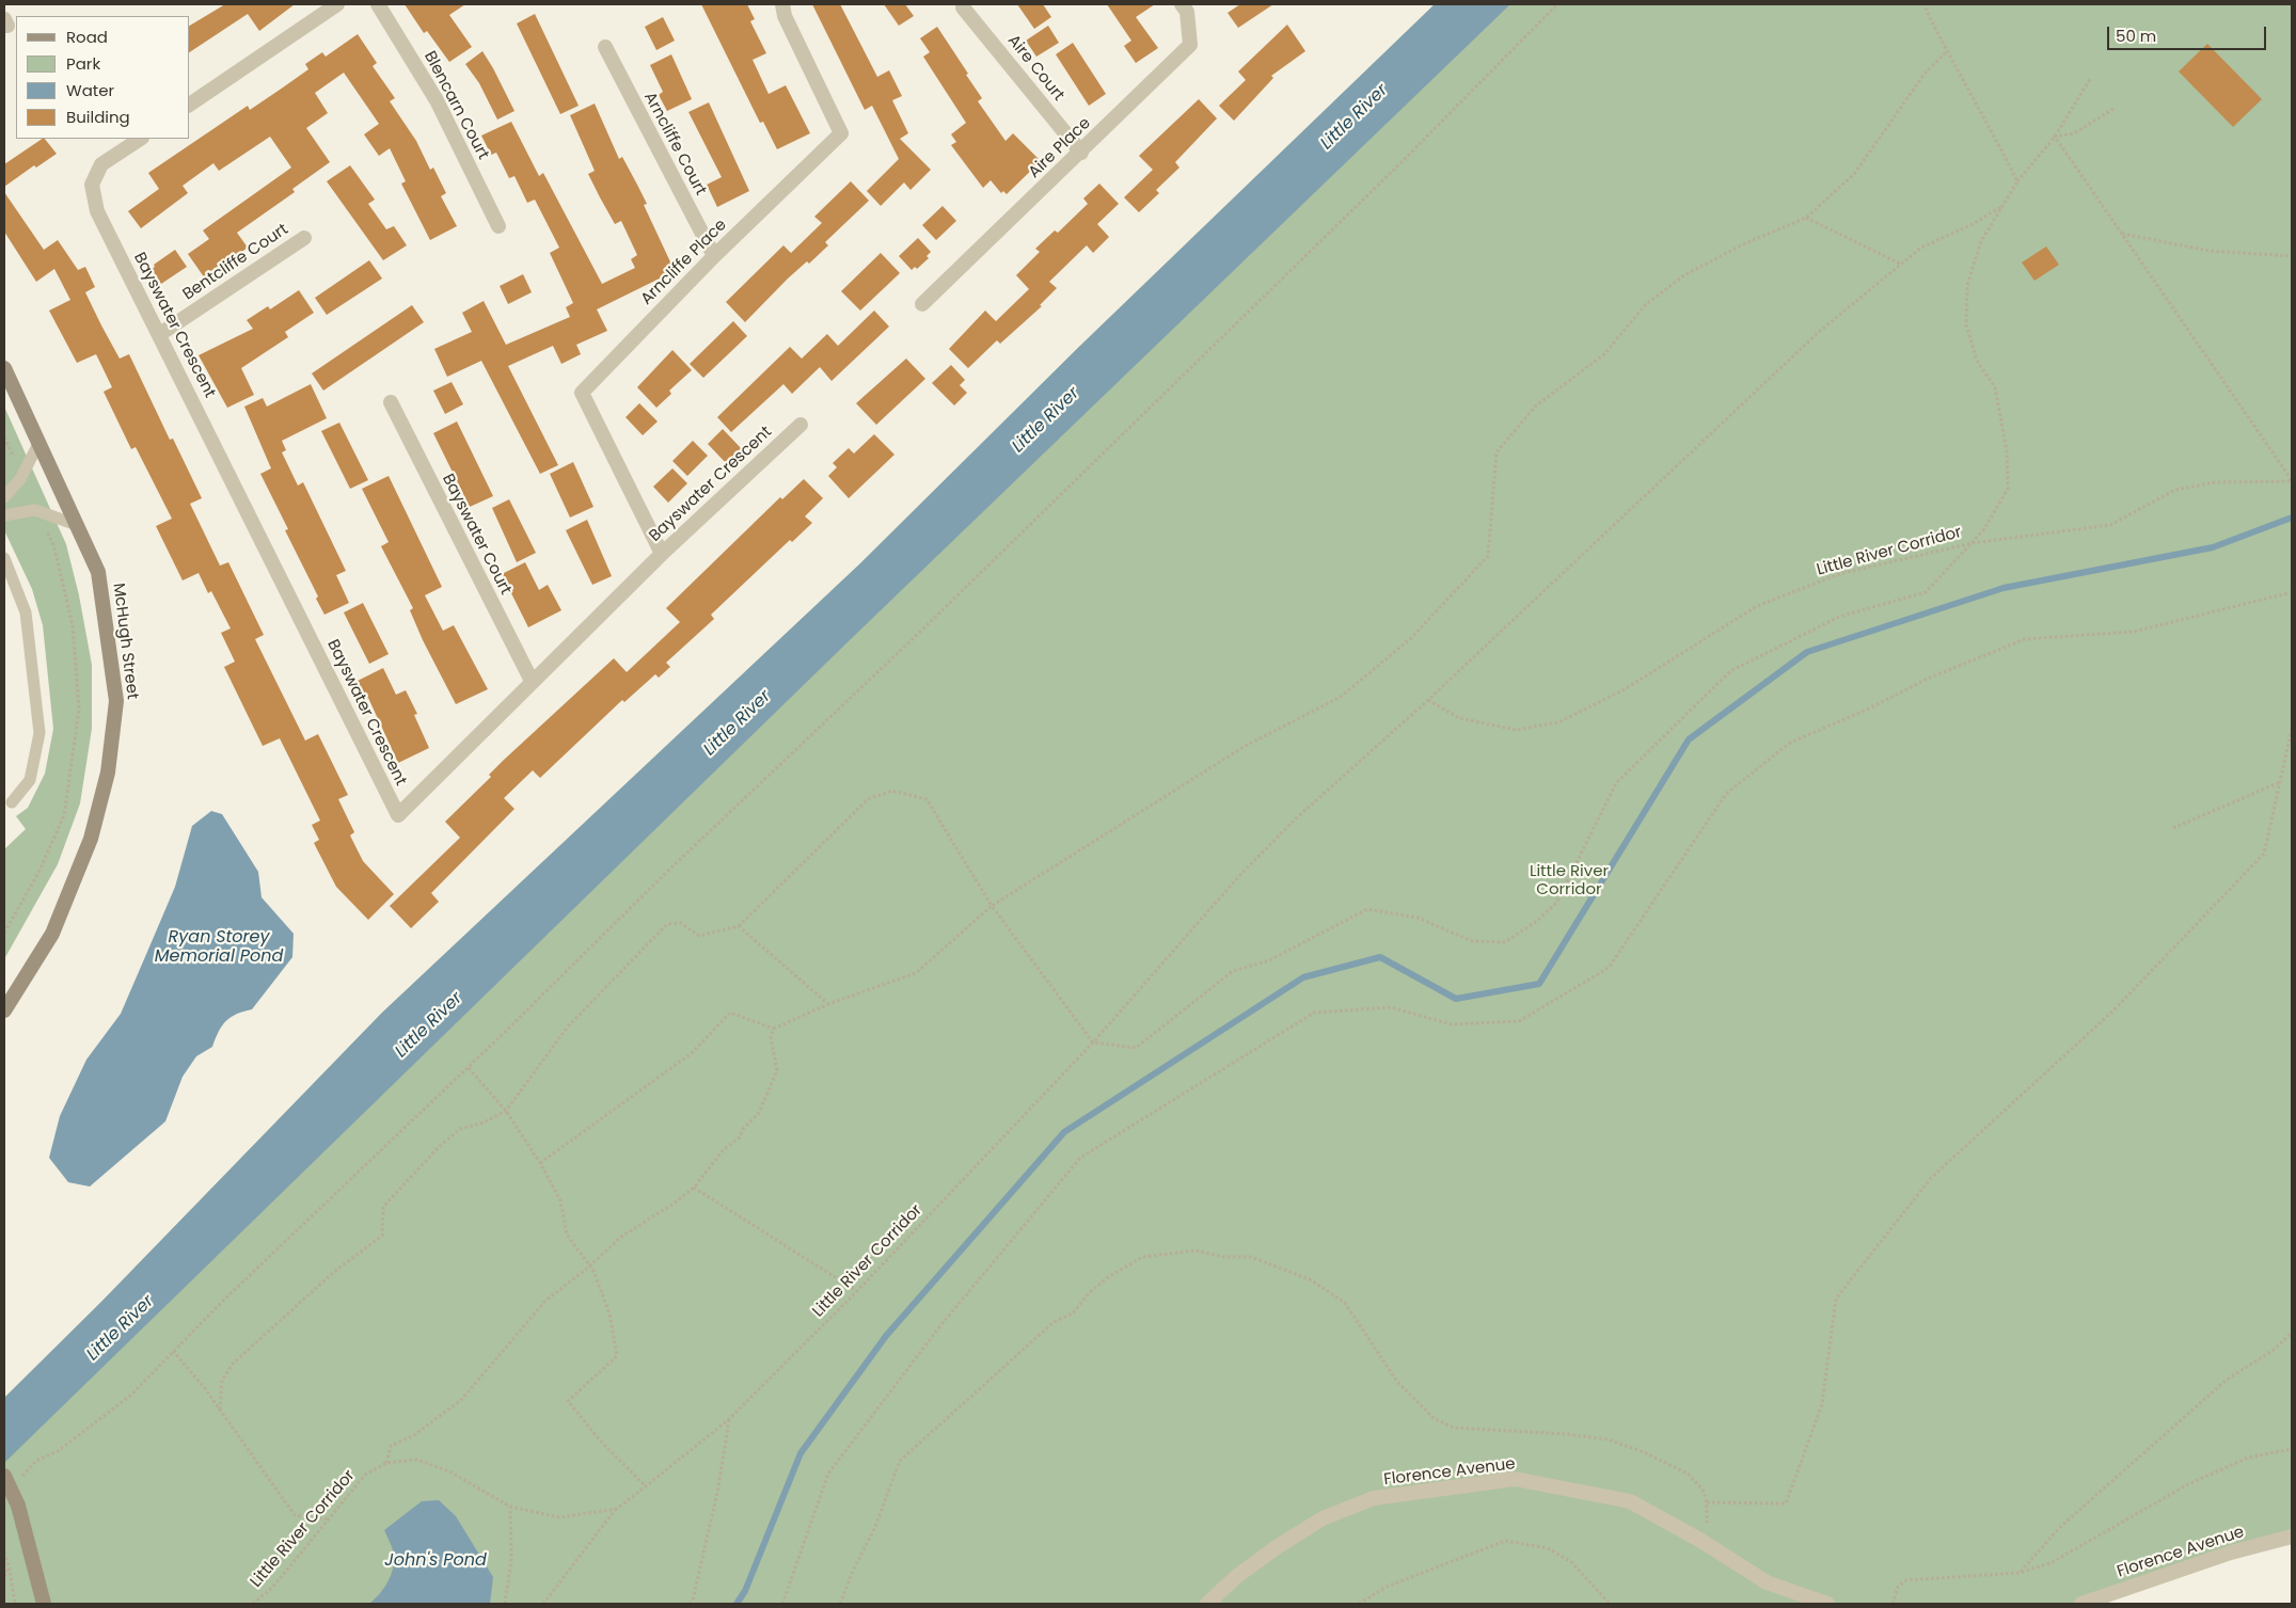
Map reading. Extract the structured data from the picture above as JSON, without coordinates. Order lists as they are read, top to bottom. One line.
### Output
{"streets":{"main road":["McHugh Street"],"street":["Aire Court","Blencarn Court","Arncliffe Court","Aire Place","Bentcliffe Court","Arncliffe Place","Bayswater Crescent","Bayswater Court","Florence Avenue"],"path":["Little River Corridor"]},"crossings":[["Aire Court","Aire Place"],["Arncliffe Court","Arncliffe Place"],["Bentcliffe Court","Bayswater Crescent"],["Arncliffe Place","Bayswater Crescent"],["Bayswater Crescent","Bayswater Court"]],"water":["Little River","Ryan Storey Memorial Pond","John's Pond"],"parks":["Little River Corridor"],"legend":["Road","Park","Water","Building"],"scale_bar":"50 m"}
